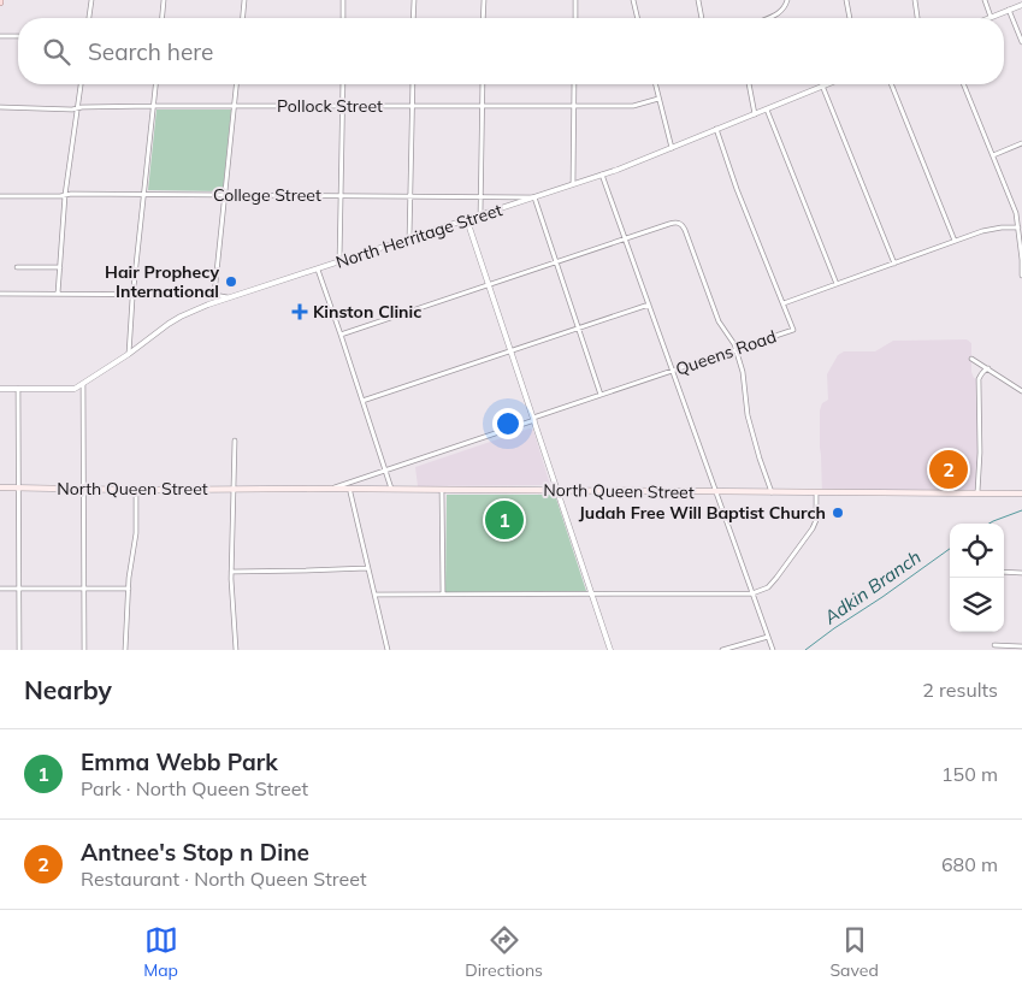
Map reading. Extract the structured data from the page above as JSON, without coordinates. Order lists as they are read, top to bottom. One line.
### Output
{"streets":{"main road":["North Queen Street"],"street":["Pollock Street","College Street","North Herritage Street","Queens Road"]},"crossings":[["College Street","North Herritage Street"],["Queens Road","North Queen Street"]],"water":["Adkin Branch"],"places":{"other":["Hair Prophecy International","Judah Free Will Baptist Church"],"health":["Kinston Clinic"]},"page":{"search":"Search here","pins":["2","1"],"heading":["Nearby","2 results"],"list":[{"mark":"1","name":"Emma Webb Park","note":"Park · North Queen Street","value":"150 m"},{"mark":"2","name":"Antnee's Stop n Dine","note":"Restaurant · North Queen Street","value":"680 m"}],"nav":["Map","Directions","Saved"]}}
